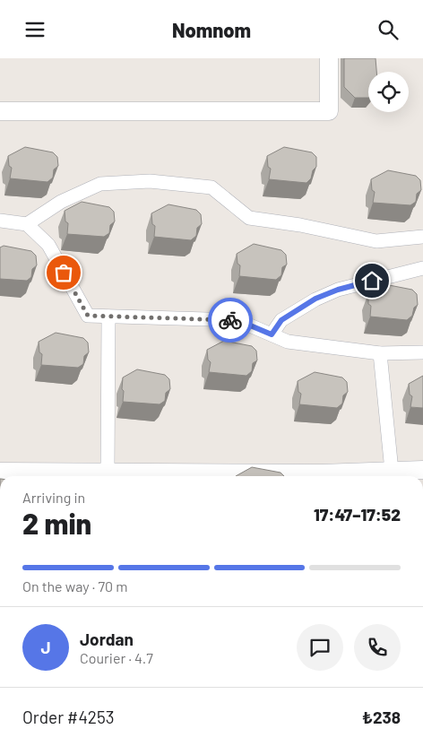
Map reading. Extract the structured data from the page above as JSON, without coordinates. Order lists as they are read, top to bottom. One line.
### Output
{"page":{"header":"Nomnom","heading":["2 min","Arriving in","17:47–17:52"],"panel":["Jordan","Courier · 4.7","Order #4253","₺238"],"bar":"On the way · 70 m","round":"J"}}
